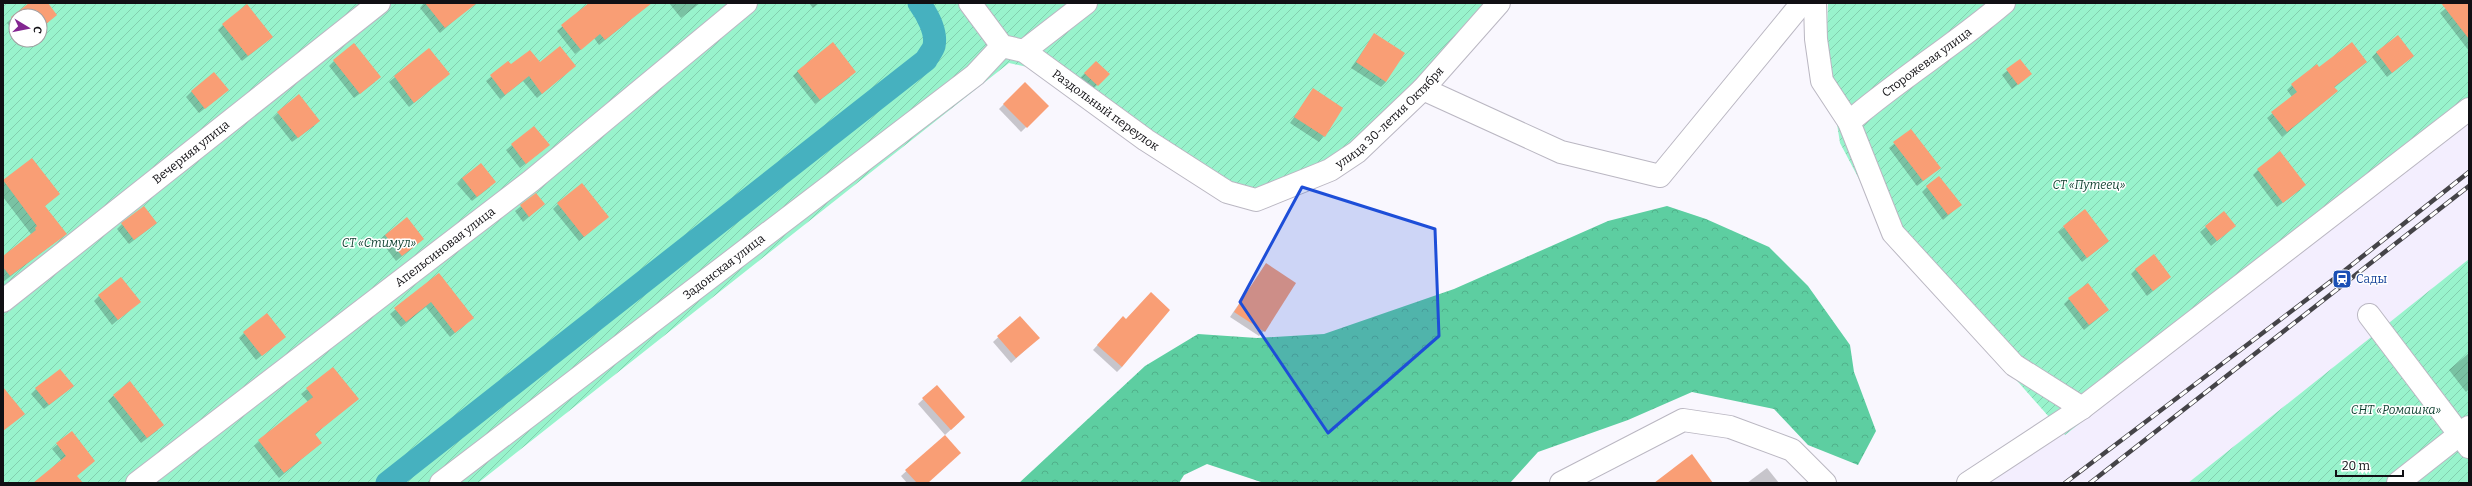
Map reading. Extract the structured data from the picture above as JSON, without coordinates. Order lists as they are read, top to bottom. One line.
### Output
{"streets":{"street":["Сторожевая улица","Раздольный переулок","улица 30-летия Октября","Вечерняя улица","Апельсиновая улица","Задонская улица"]},"crossings":[["Раздольный переулок","улица 30-летия Октября"],["Раздольный переулок","Задонская улица"]],"parks":["СТ «Путеец»","СТ «Стимул»","СНТ «Ромашка»"],"places":{"station":["Сады"]},"scale_bar":"20 m","north":"right"}
